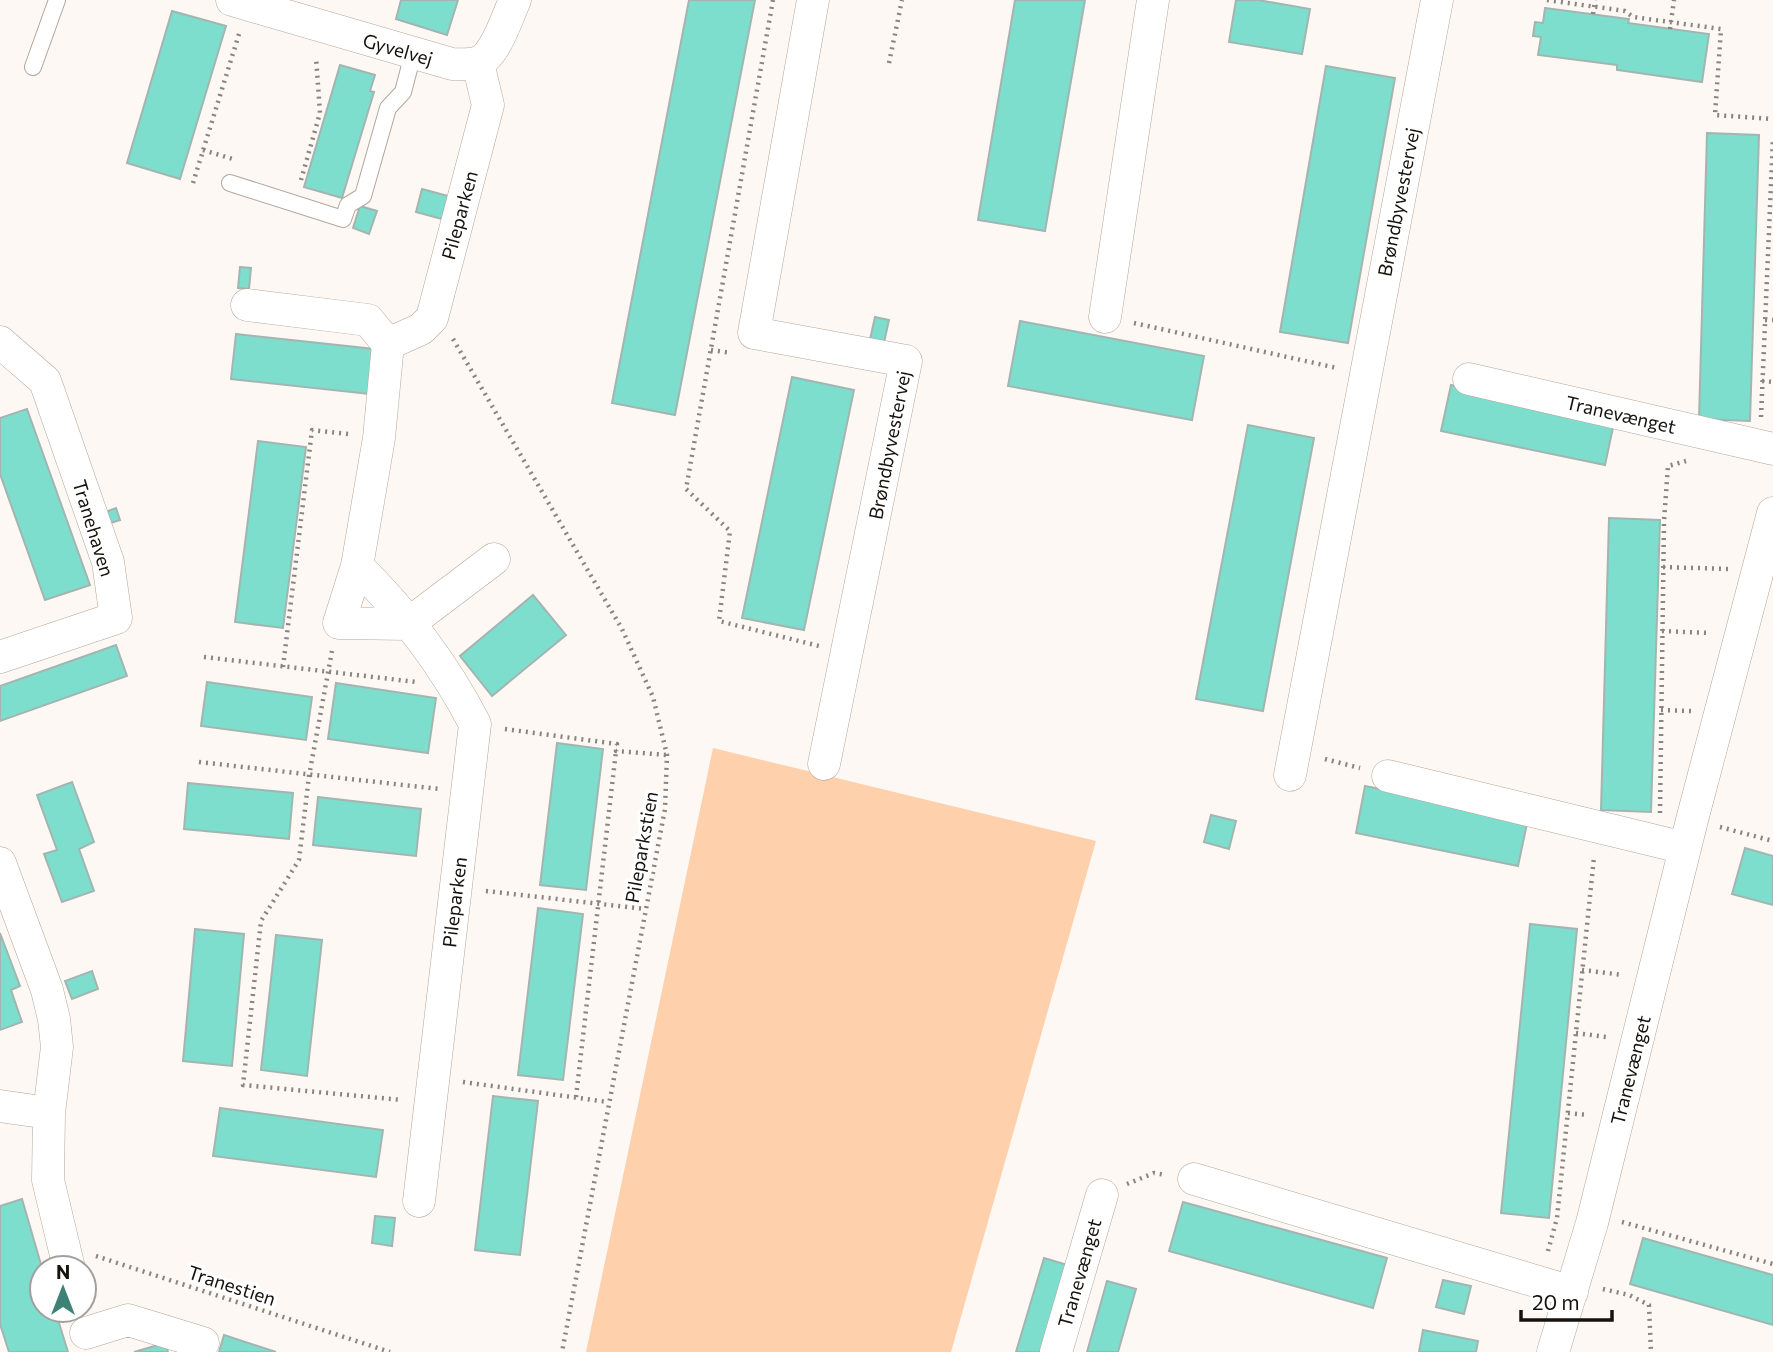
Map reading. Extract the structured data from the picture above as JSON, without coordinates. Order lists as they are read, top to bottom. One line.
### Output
{"streets":{"street":["Gyvelvej","Brøndbyvestervej","Pileparken","Tranevænget","Tranehaven"],"path":["Pileparkstien","Tranestien"]},"crossings":[["Gyvelvej","Pileparken"],["Pileparken","Pileparkstien"]],"scale_bar":"20 m","north":"top"}
